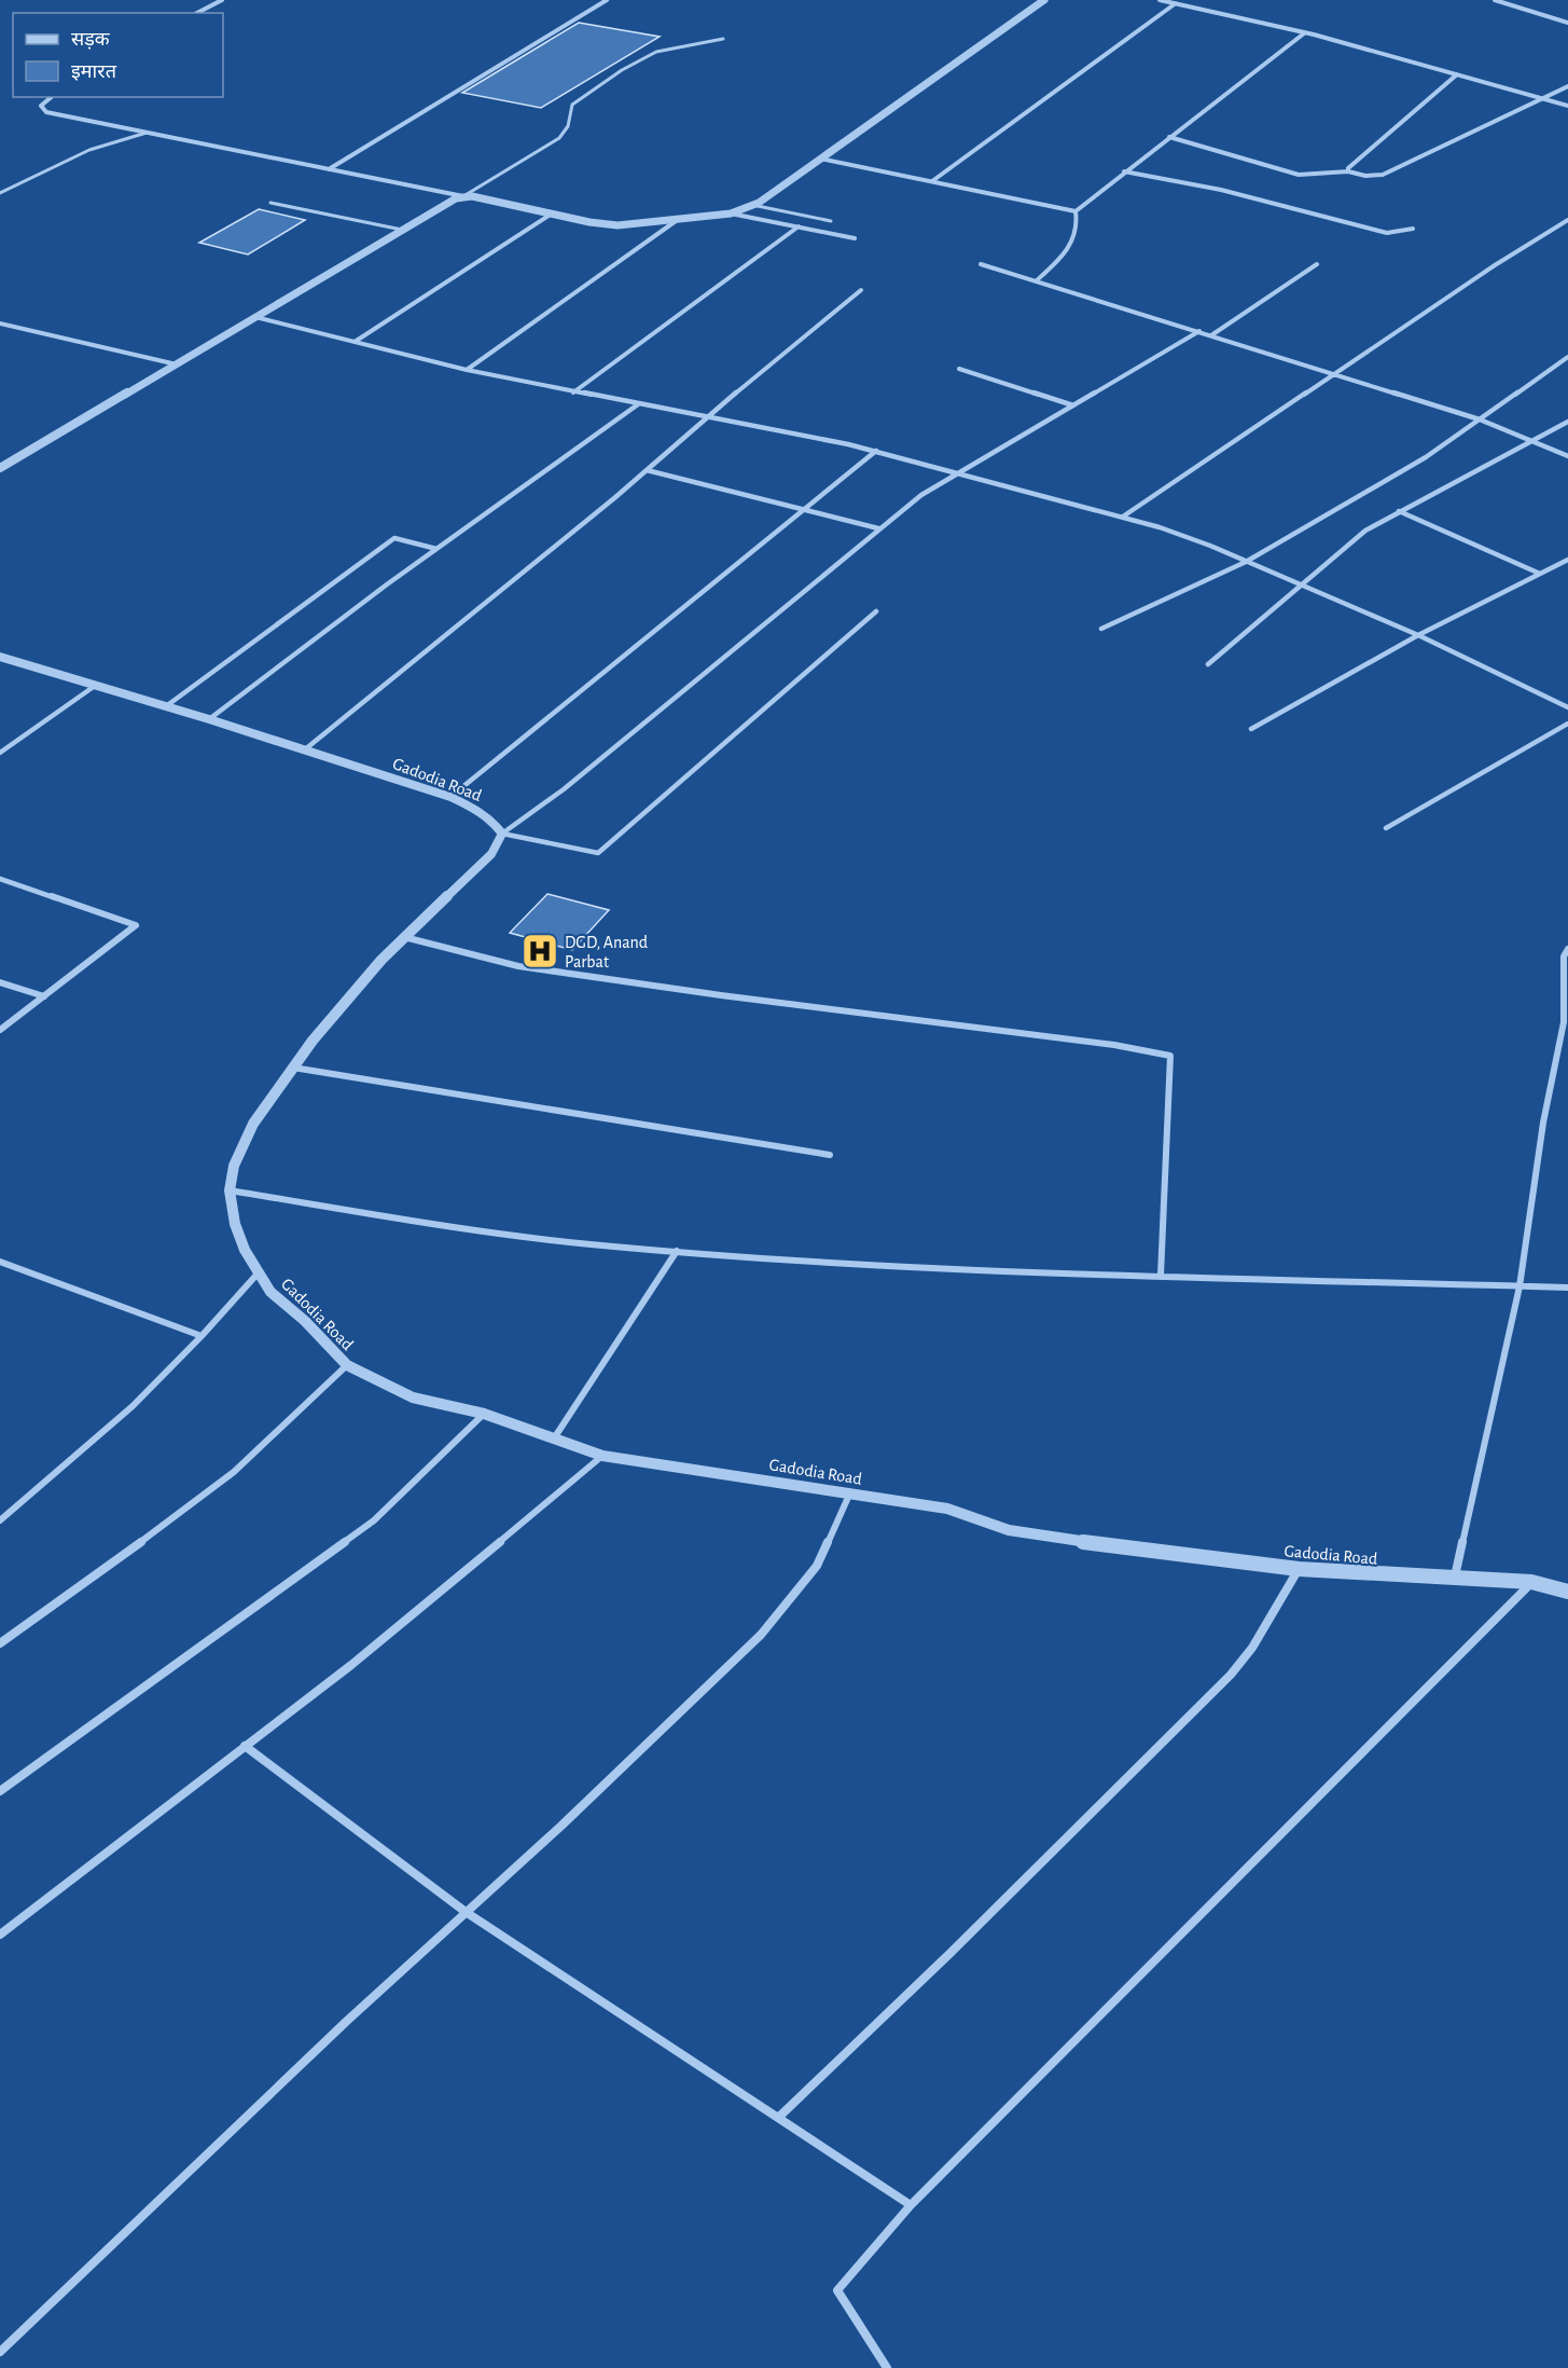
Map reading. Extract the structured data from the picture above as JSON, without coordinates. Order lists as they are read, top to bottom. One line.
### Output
{"streets":{"street":["Gadodia Road"]},"places":{"hospital":["DGD, Anand Parbat"]},"legend":["सड़क","इमारत"]}
